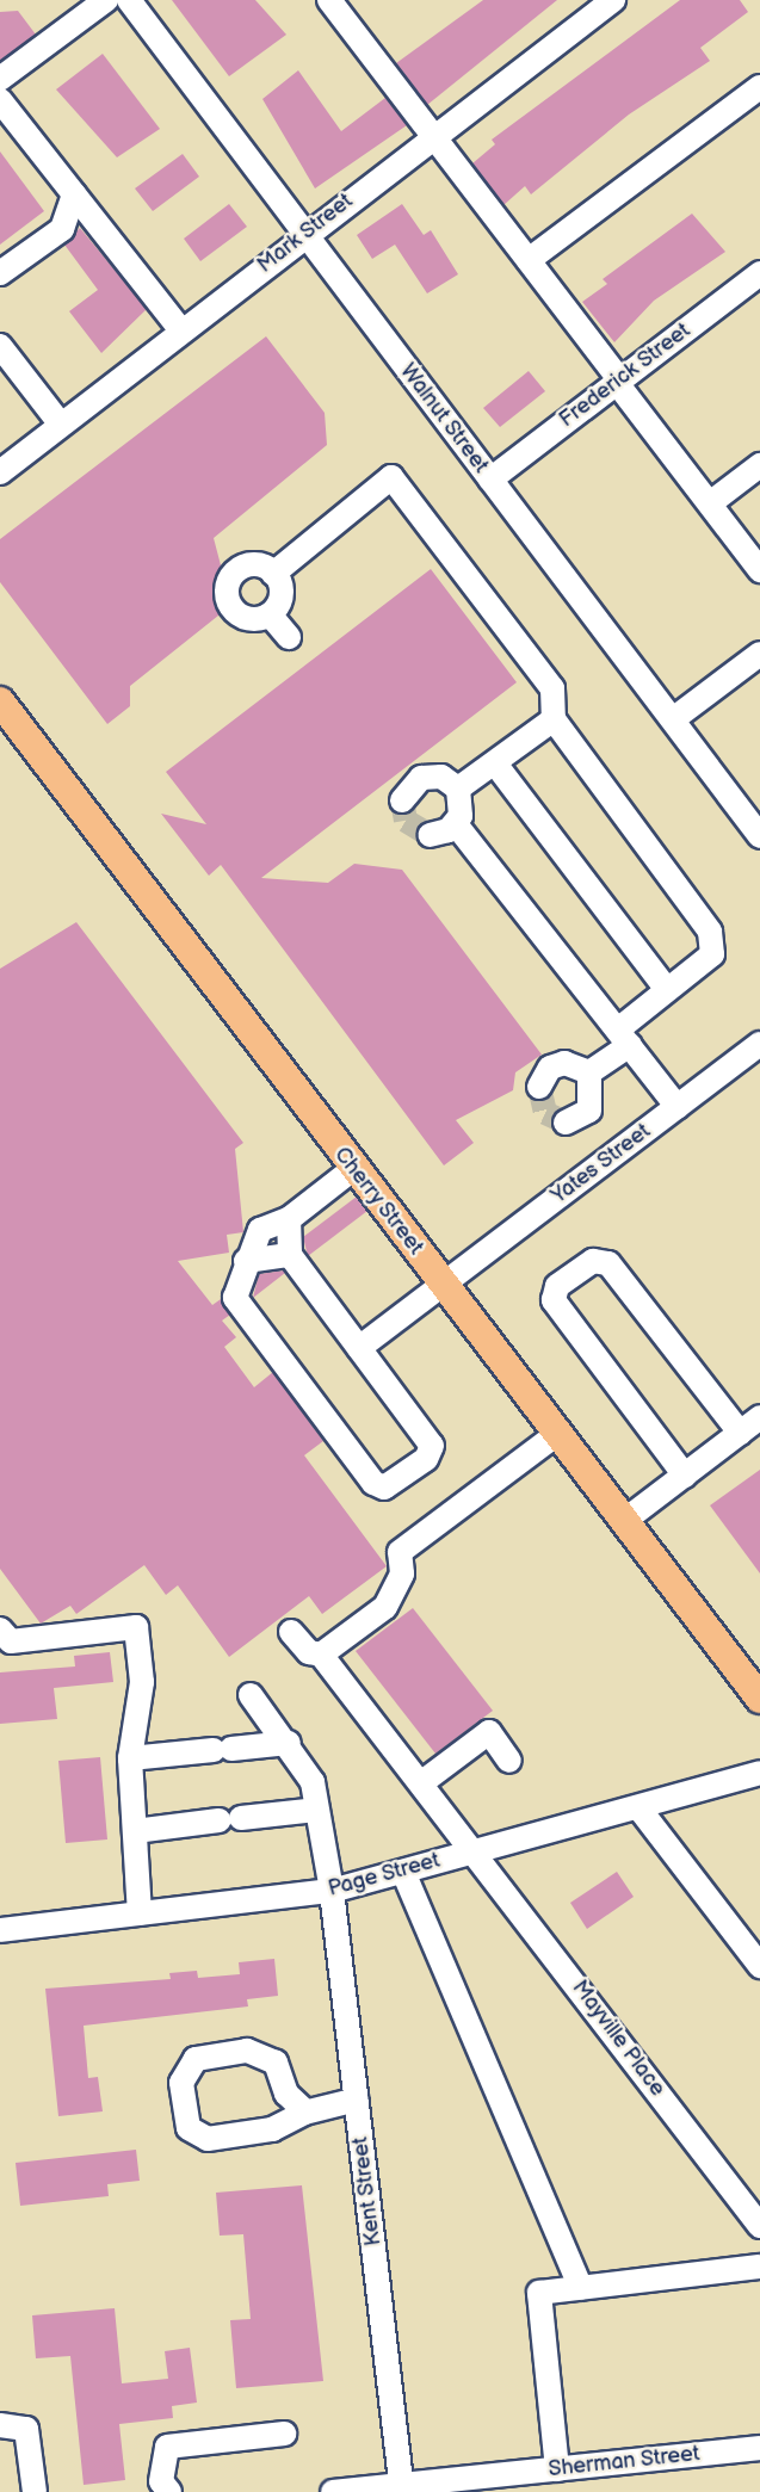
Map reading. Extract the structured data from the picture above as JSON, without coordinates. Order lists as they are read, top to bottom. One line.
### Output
{"streets":{"main road":["Cherry Street"],"street":["Mark Street","Frederick Street","Walnut Street","Yates Street","Page Street","Mayville Place","Kent Street","Sherman Street"]},"crossings":[["Mark Street","Walnut Street"],["Frederick Street","Walnut Street"],["Yates Street","Cherry Street"],["Page Street","Mayville Place"],["Page Street","Kent Street"],["Kent Street","Sherman Street"]]}
